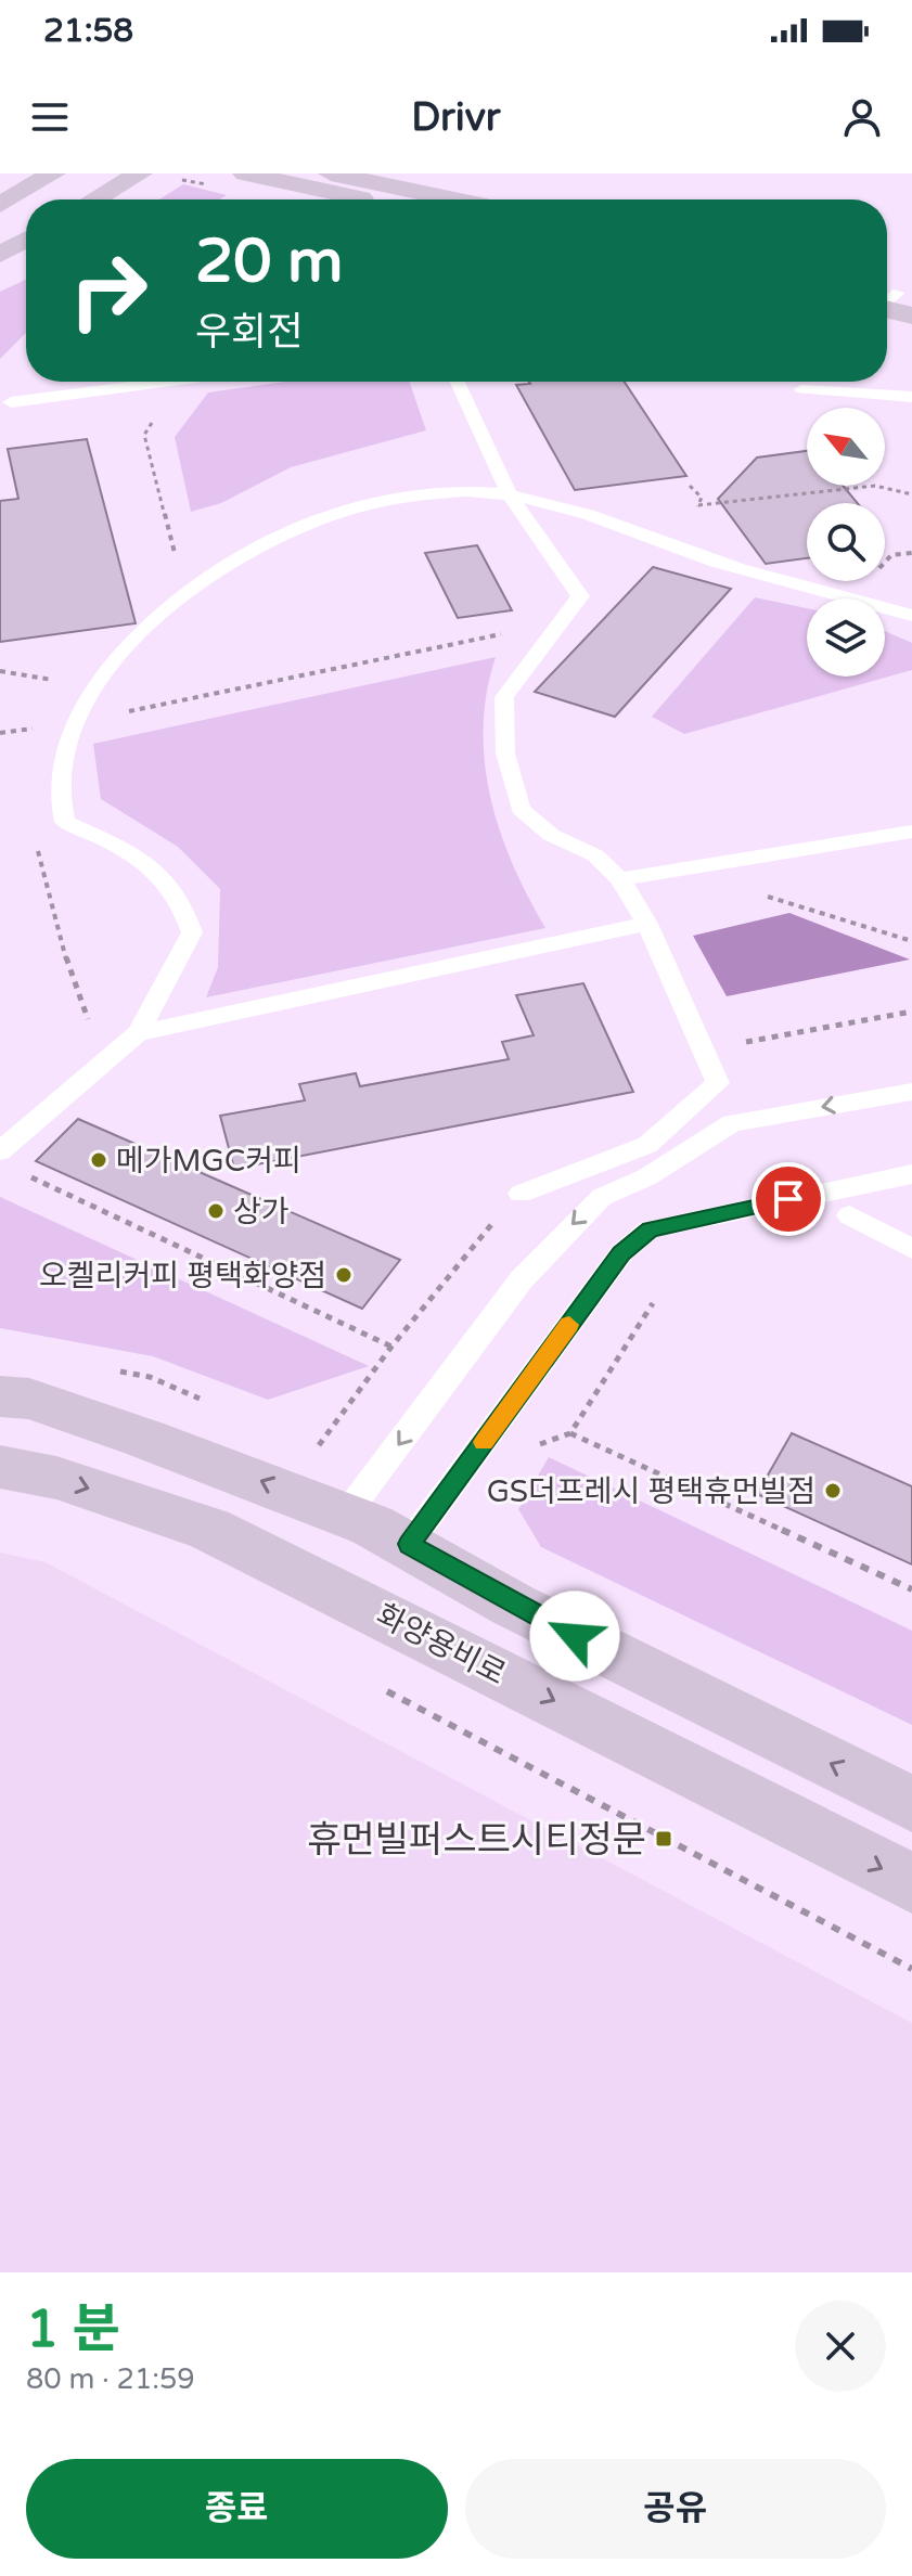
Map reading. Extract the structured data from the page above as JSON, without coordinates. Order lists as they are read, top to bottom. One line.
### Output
{"streets":{"street":["화양용비로"]},"places":{"other":["메가MGC커피","상가","오켈리커피 평택화양점","GS더프레시 평택휴먼빌점"],"transit":["휴먼빌퍼스트시티정문"]},"north":"top left","page":{"status":"21:58","header":"Drivr","turn":["20 m","우회전"],"heading":["1 분","80 m · 21:59"],"buttons":["종료","공유"]}}
